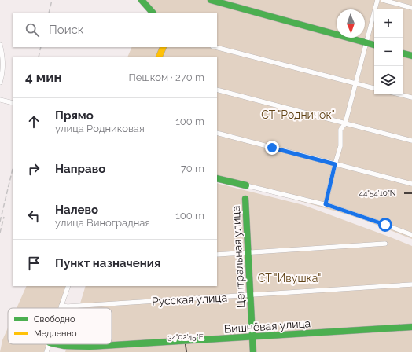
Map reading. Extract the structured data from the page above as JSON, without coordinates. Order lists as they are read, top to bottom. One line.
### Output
{"streets":{"street":["Центральная улица","Русская улица","Вишнёвая улица"]},"crossings":[["Центральная улица","Русская улица"],["Центральная улица","Вишнёвая улица"]],"parks":["СТ \"Родничок\"","СТ \"Ивушка\""],"legend":["Свободно","Медленно"],"north":"bottom","page":{"map_buttons":["+","−"],"search":"Поиск","heading":["4 мин","Пешком · 270 m"],"list":[["Прямо","улица Родниковая","100 m"],["Направо","70 m"],["Налево","улица Виноградная","100 m"],"Пункт назначения"]},"coordinates":["44°54'10\"N","34°02'45\"E"]}
